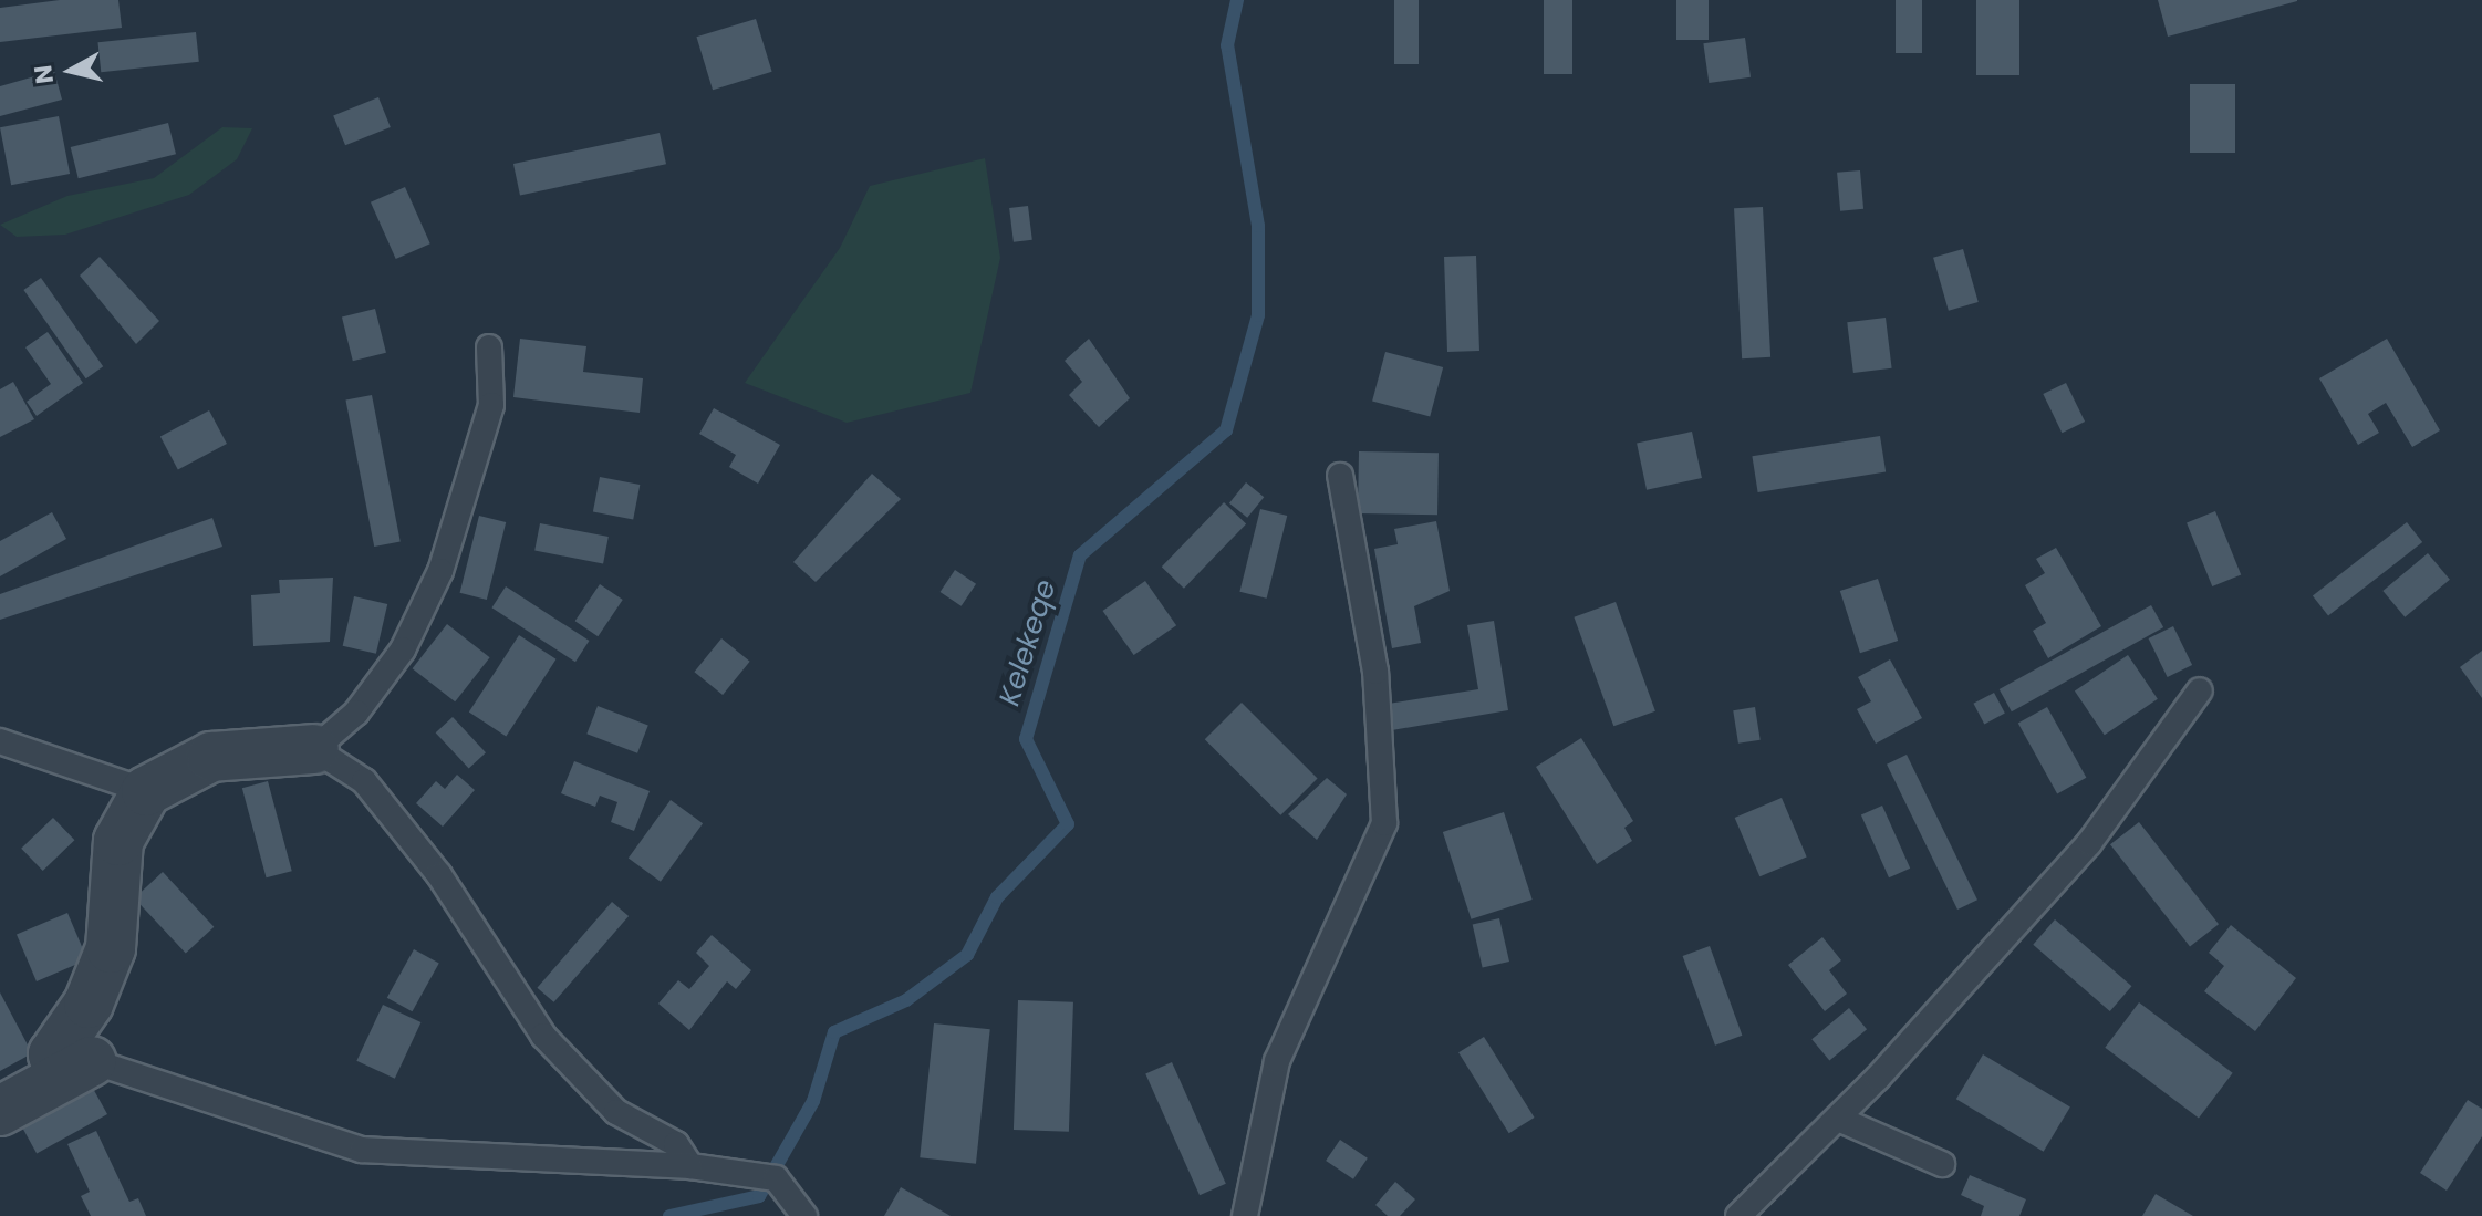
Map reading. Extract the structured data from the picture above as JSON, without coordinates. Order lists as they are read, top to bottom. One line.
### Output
{"water":["Kelekeqe"],"north":"left"}
